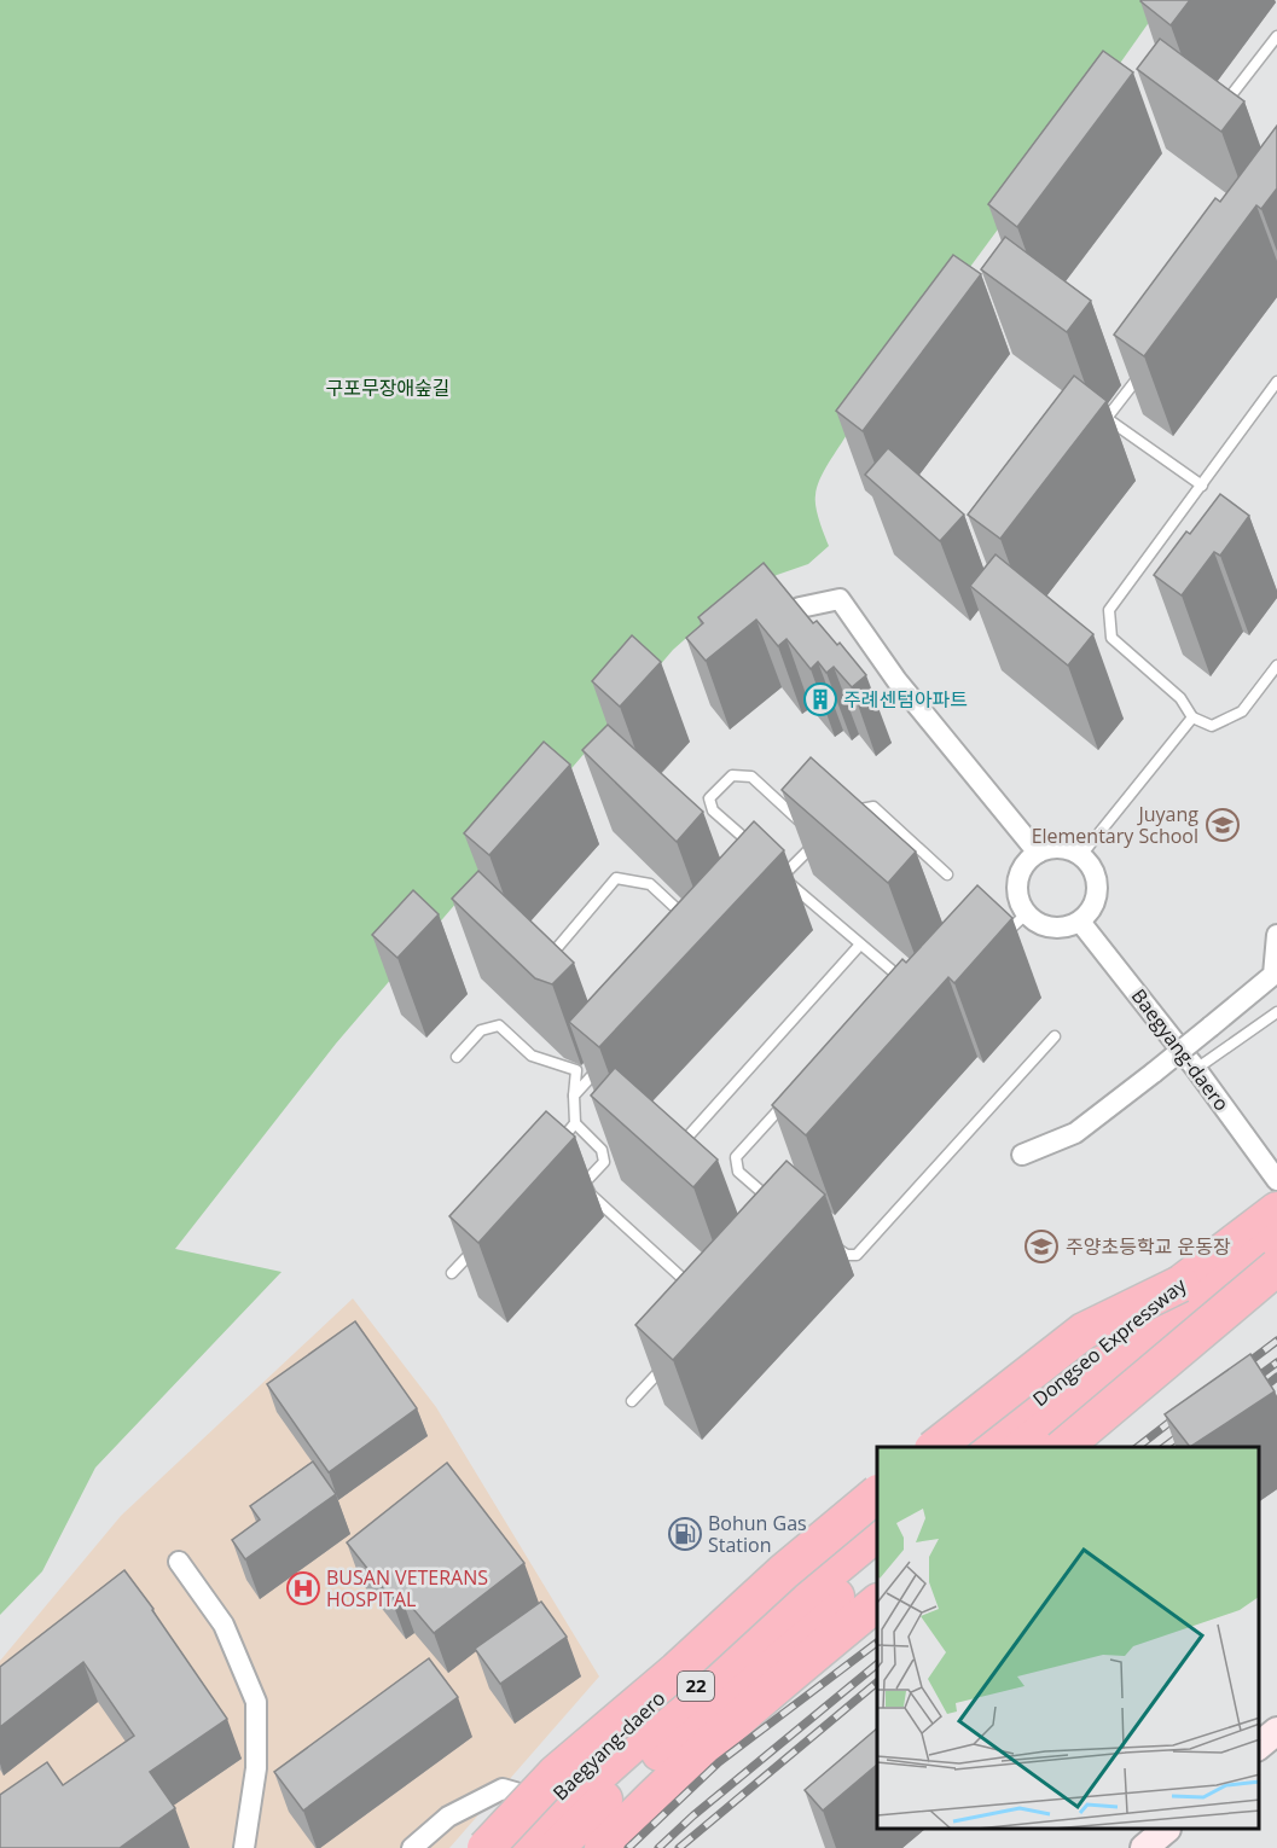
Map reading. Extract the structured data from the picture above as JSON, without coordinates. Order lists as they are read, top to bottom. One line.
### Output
{"streets":{"highway":["Dongseo Expressway","22"],"main road":["Baegyang-daero"]},"parks":["구포무장애숲길"],"places":{"building":["주례센텀아파트"],"school or university":["Juyang Elementary School","주양초등학교 운동장"],"fuel station":["Bohun Gas Station"],"hospital":["BUSAN VETERANS HOSPITAL"]}}
